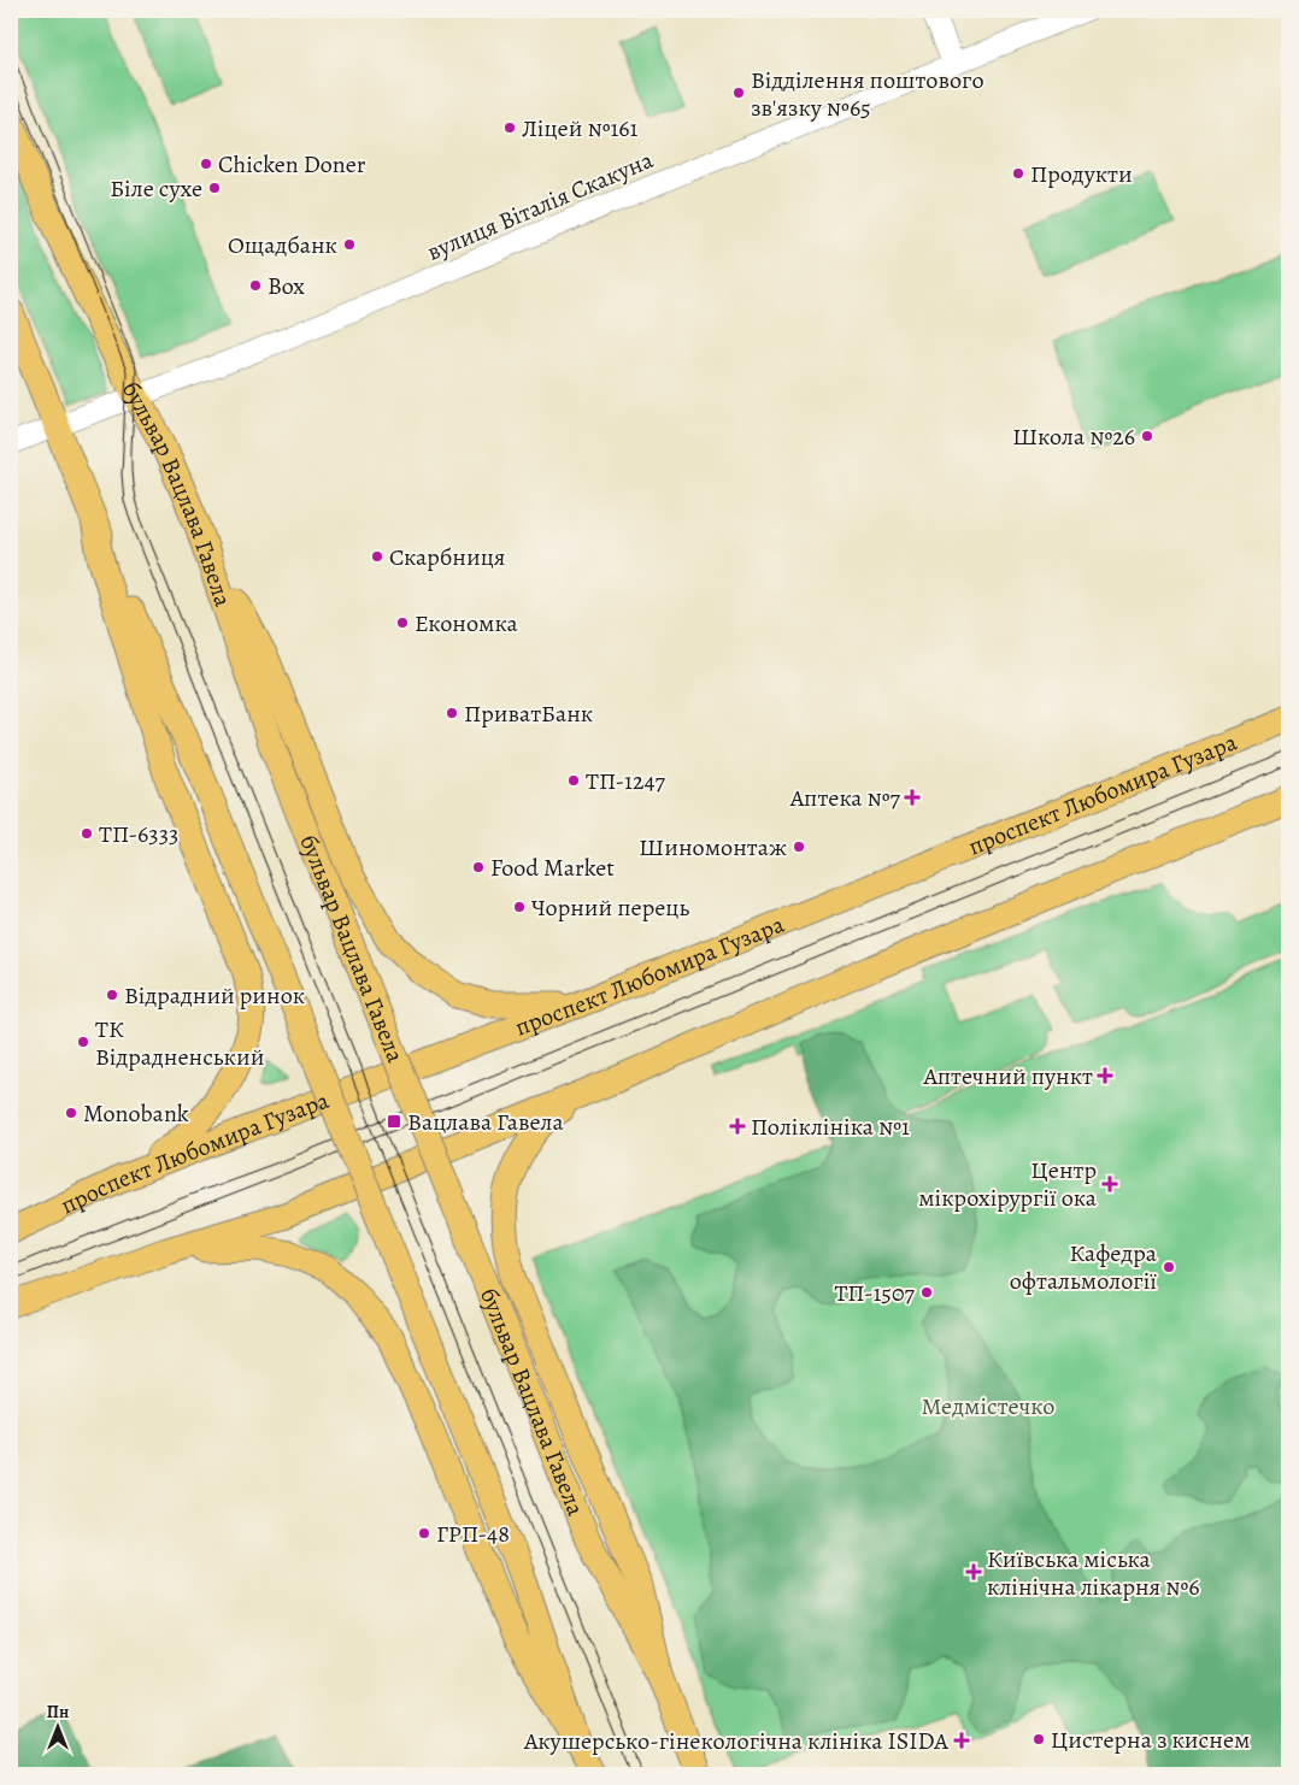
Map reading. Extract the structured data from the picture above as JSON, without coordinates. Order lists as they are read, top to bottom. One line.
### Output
{"streets":{"main road":["бульвар Вацлава Гавела","проспект Любомира Гузара"],"street":["вулиця Віталія Скакуна"]},"crossings":[["вулиця Віталія Скакуна","бульвар Вацлава Гавела"]],"parks":["Медмістечко"],"places":{"other":["Відділення поштового зв'язку №65","Ліцей №161","Chicken Doner","Продукти","Біле сухе","Ощадбанк","Box","Школа №26","Скарбниця","Економка","ПриватБанк","ТП-1247","ТП-6333","Шиномонтаж","Food Market","Чорний перець","Відрадний ринок","ТК Відрадненський","Monobank","Кафедра офтальмології","ТП-1507","ГРП-48","Цистерна з киснем"],"health":["Аптека №7","Аптечний пункт","Поліклініка №1","Центр мікрохірургії ока","Київська міська клінічна лікарня №6","Акушерсько-гінекологічна клініка ISIDA"],"transit":["Вацлава Гавела"]},"north":"top"}
